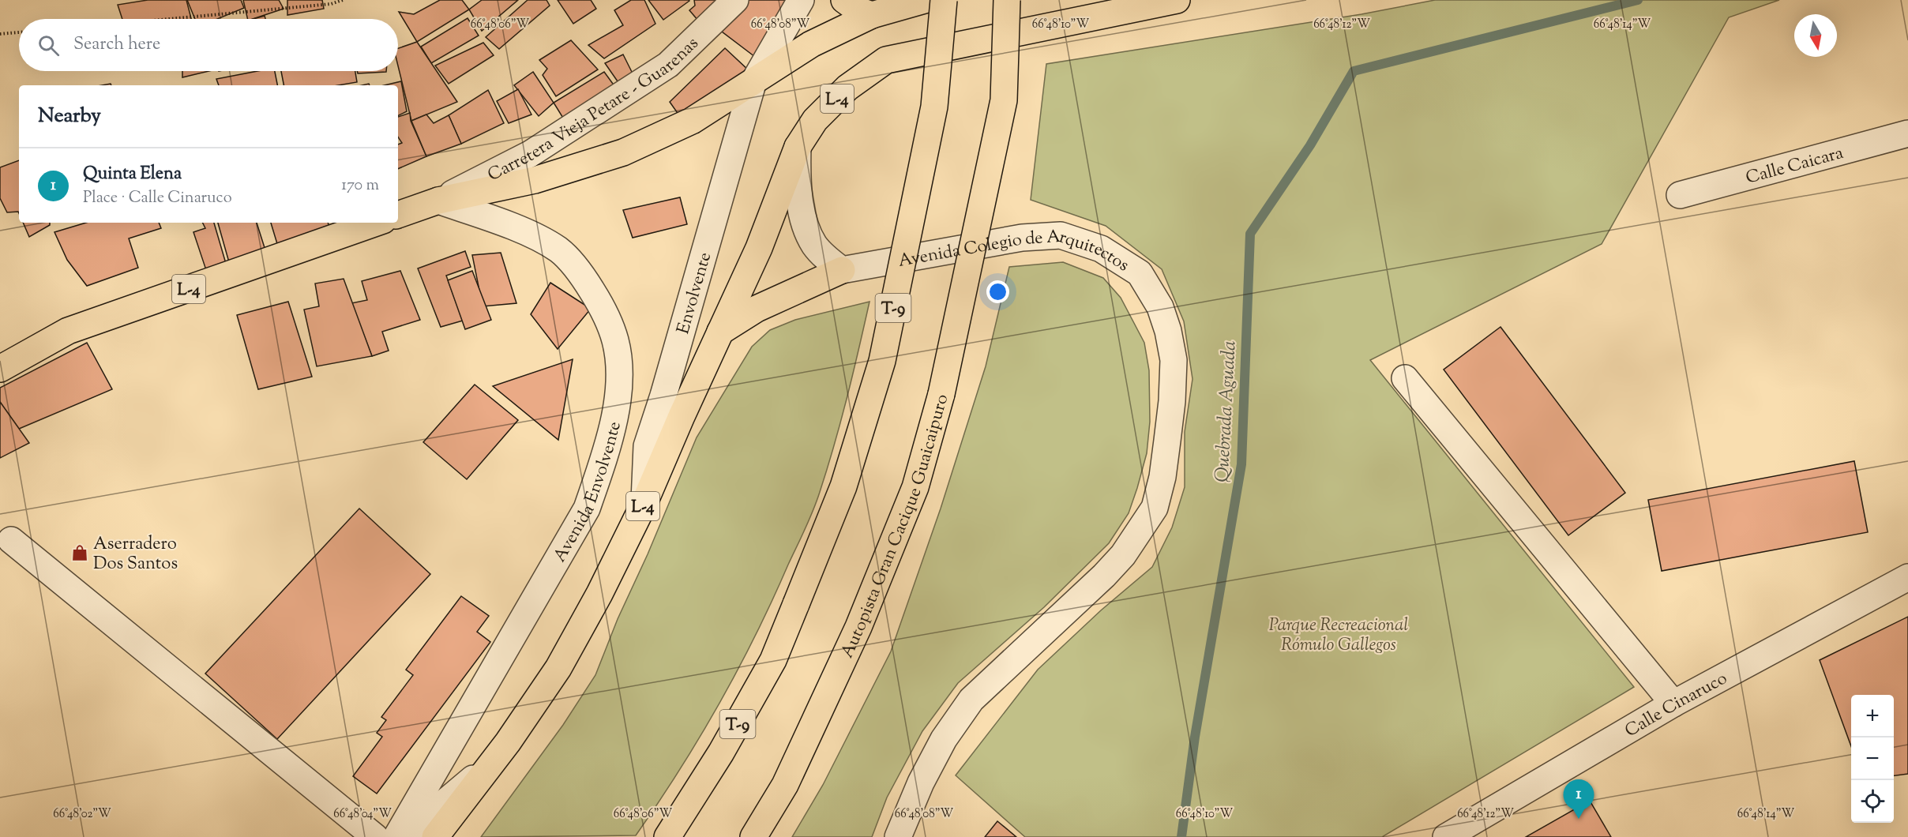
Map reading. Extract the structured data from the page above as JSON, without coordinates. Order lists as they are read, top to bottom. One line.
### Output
{"streets":{"main road":["L-4","Carretera Vieja Petare - Guarenas","T-9","Autopista Gran Cacique Guaicaipuro"],"street":["Calle Caicara","Avenida Colegio de Arquitectos","Envolvente","Avenida Envolvente","Calle Cinaruco"]},"crossings":[["L-4","Envolvente"],["Carretera Vieja Petare - Guarenas","Envolvente"],["Carretera Vieja Petare - Guarenas","Avenida Envolvente"]],"water":["Quebrada Aguada"],"parks":["Parque Recreacional Rómulo Gallegos"],"places":{"shop":["Aserradero Dos Santos"]},"north":"bottom","page":{"search":"Search here","heading":"Nearby","list":[{"mark":"1","name":"Quinta Elena","note":"Place · Calle Cinaruco","value":"170 m"}],"map_buttons":["+","−"],"pins":"1"},"coordinates":["66°48'06\"W","66°48'08\"W","66°48'10\"W","66°48'12\"W","66°48'14\"W","66°48'02\"W","66°48'04\"W"]}
